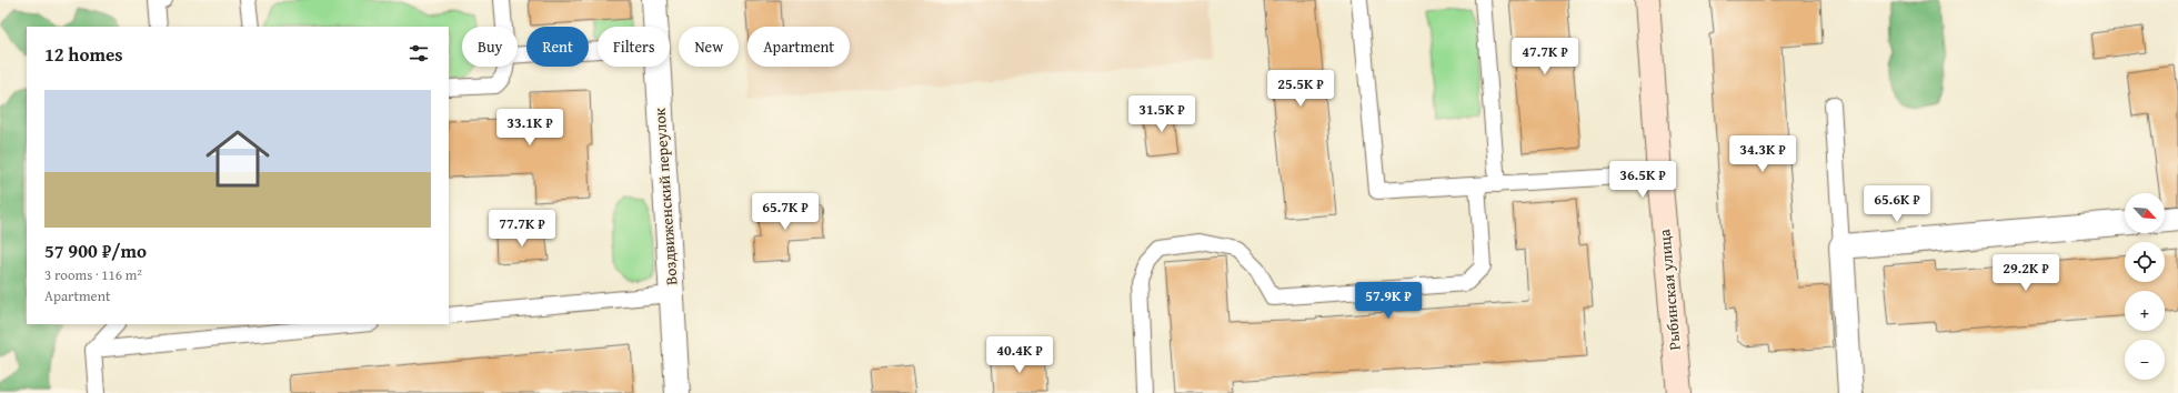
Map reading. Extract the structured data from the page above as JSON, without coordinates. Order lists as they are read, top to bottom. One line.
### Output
{"streets":{"main road":["Рыбинская улица"],"street":["Воздвиженский переулок"]},"north":"bottom right","page":{"chip":["Buy","Rent","Filters","New","Apartment"],"heading":"12 homes","price":["47.7K ₽","25.5K ₽","31.5K ₽","33.1K ₽","34.3K ₽","36.5K ₽","65.6K ₽","65.7K ₽","77.7K ₽","29.2K ₽","57.9K ₽","40.4K ₽"],"list":[{"name":"57 900 ₽/mo","note":"3 rooms · 116 m² · Apartment"}],"map_buttons":["+","−"]}}
